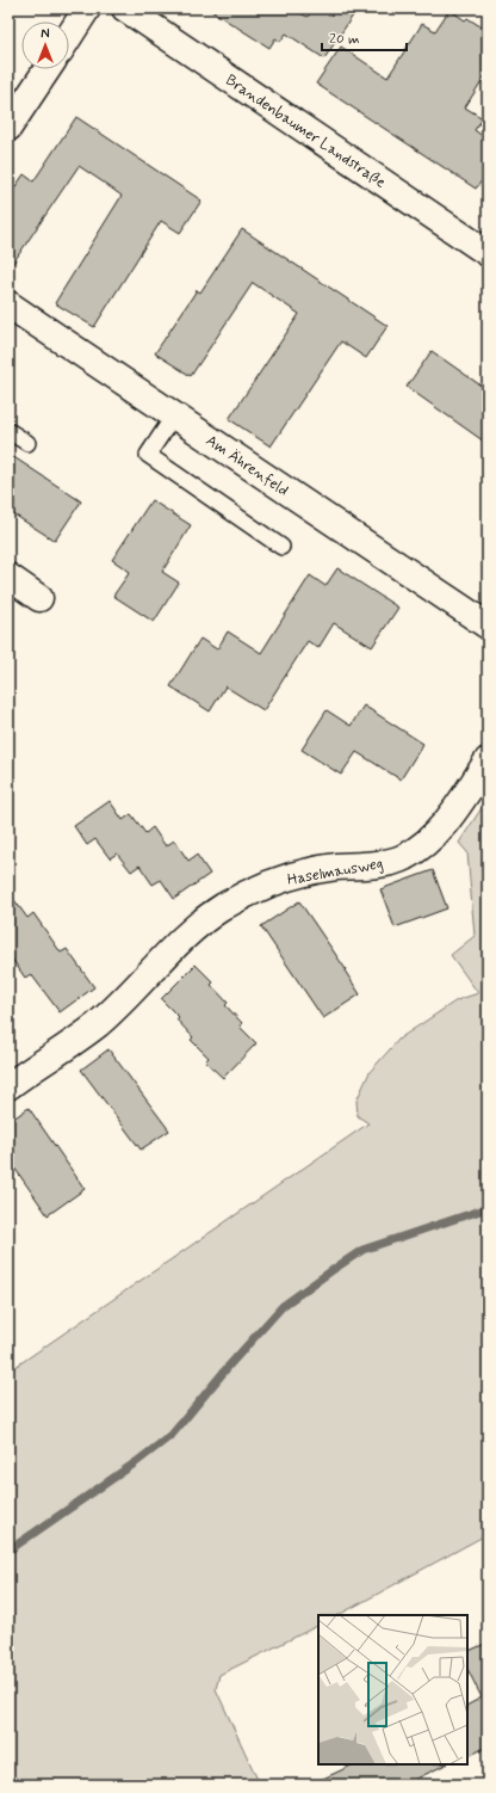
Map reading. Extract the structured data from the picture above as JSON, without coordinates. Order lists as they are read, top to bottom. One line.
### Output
{"streets":{"street":["Brandenbaumer Landstraße","Am Ährenfeld","Haselmausweg"]},"scale_bar":"20 m","north":"top"}
